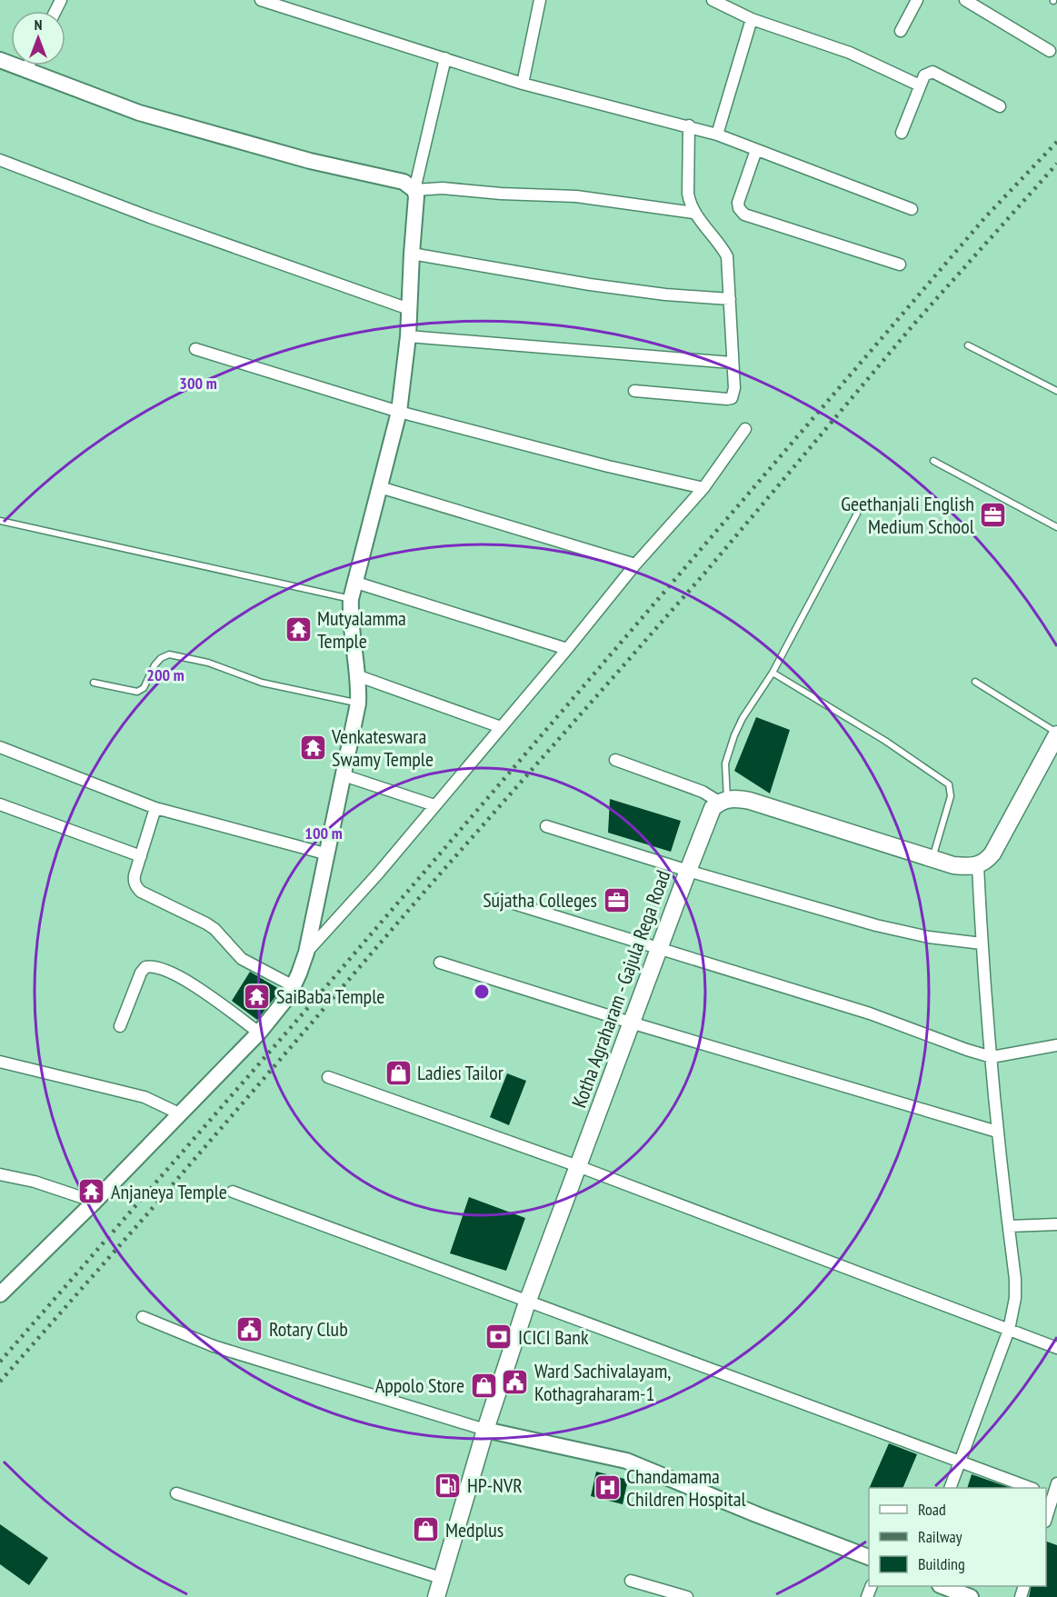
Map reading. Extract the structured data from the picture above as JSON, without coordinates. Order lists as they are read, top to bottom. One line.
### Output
{"streets":{"main road":["Kotha Agraharam - Gajula Rega Road"]},"places":{"office":["Geethanjali English Medium School","Sujatha Colleges"],"temple":["Mutyalamma Temple","Venkateswara Swamy Temple","SaiBaba Temple","Anjaneya Temple"],"shop":["Ladies Tailor","Appolo Store","Medplus"],"public building":["Rotary Club","Ward Sachivalayam, Kothagraharam-1"],"bank":["ICICI Bank"],"fuel station":["HP-NVR"],"hospital":["Chandamama Children Hospital"]},"legend":["Road","Railway","Building"],"north":"top","rings":["300 m","200 m","100 m"]}
